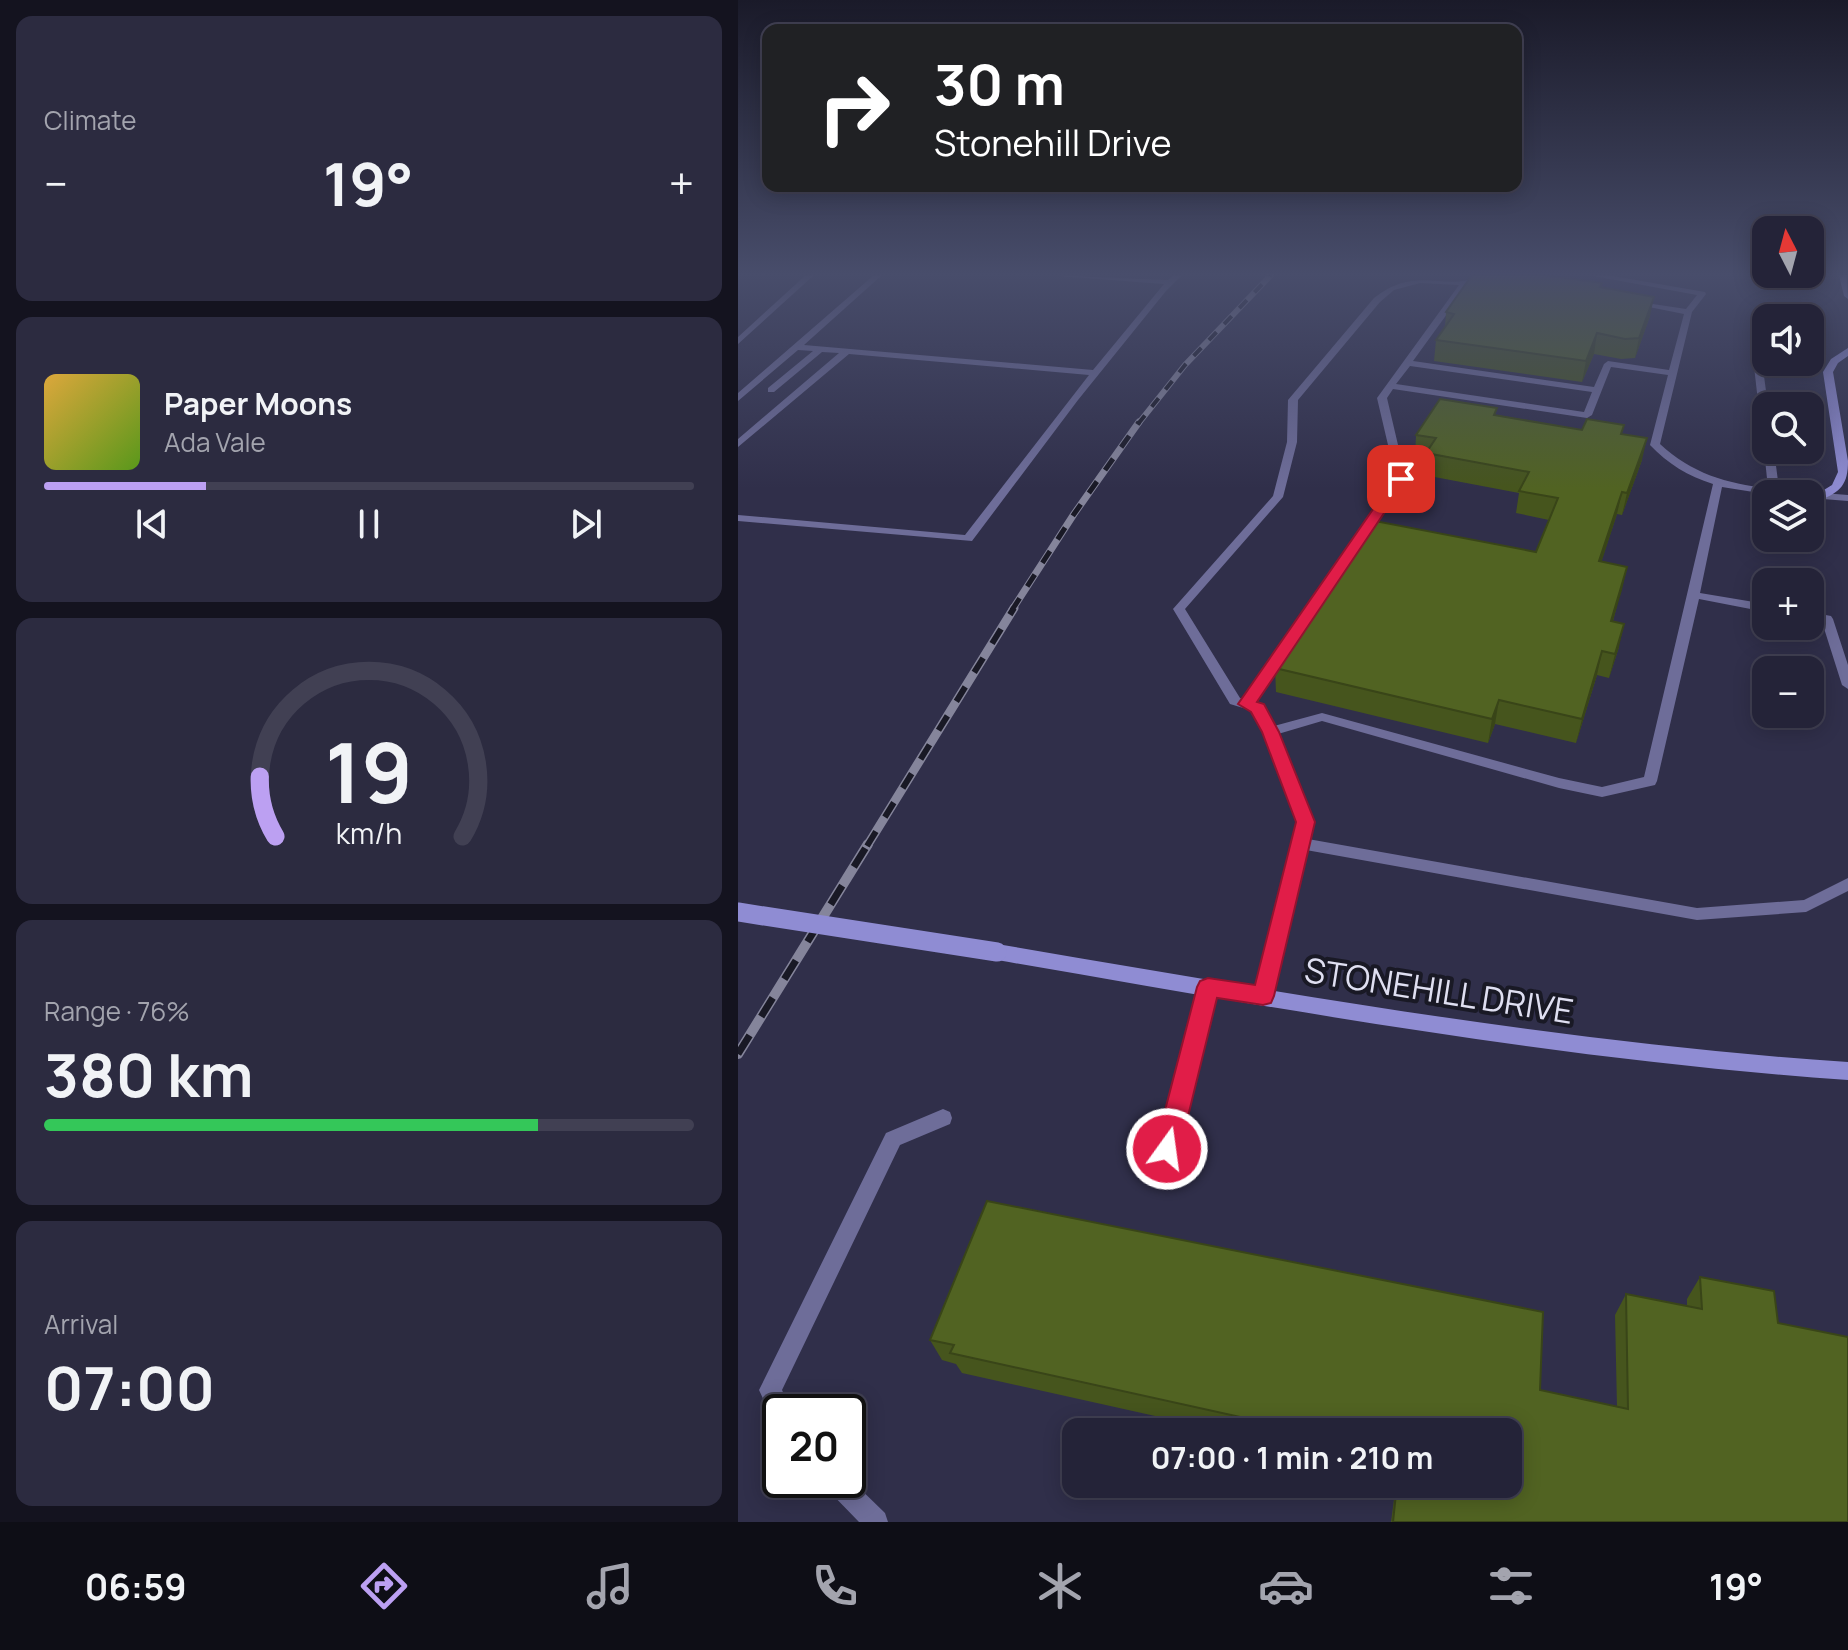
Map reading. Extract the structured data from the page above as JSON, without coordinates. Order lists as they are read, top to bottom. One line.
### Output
{"streets":{"main road":["STONEHILL DRIVE"]},"north":"top","page":{"tile":["Climate",["Range · 76%","380 km"],["Arrival","07:00"]],"turn":["30 m","Stonehill Drive"],"heat":["−","19°","+"],"map_buttons":["+","−"],"song":["Paper Moons","Ada Vale"],"limit":"20","trip":"07:00 · 1 min · 210 m","tabs":["06:59","19°"],"gauge":["19","km/h"]}}
